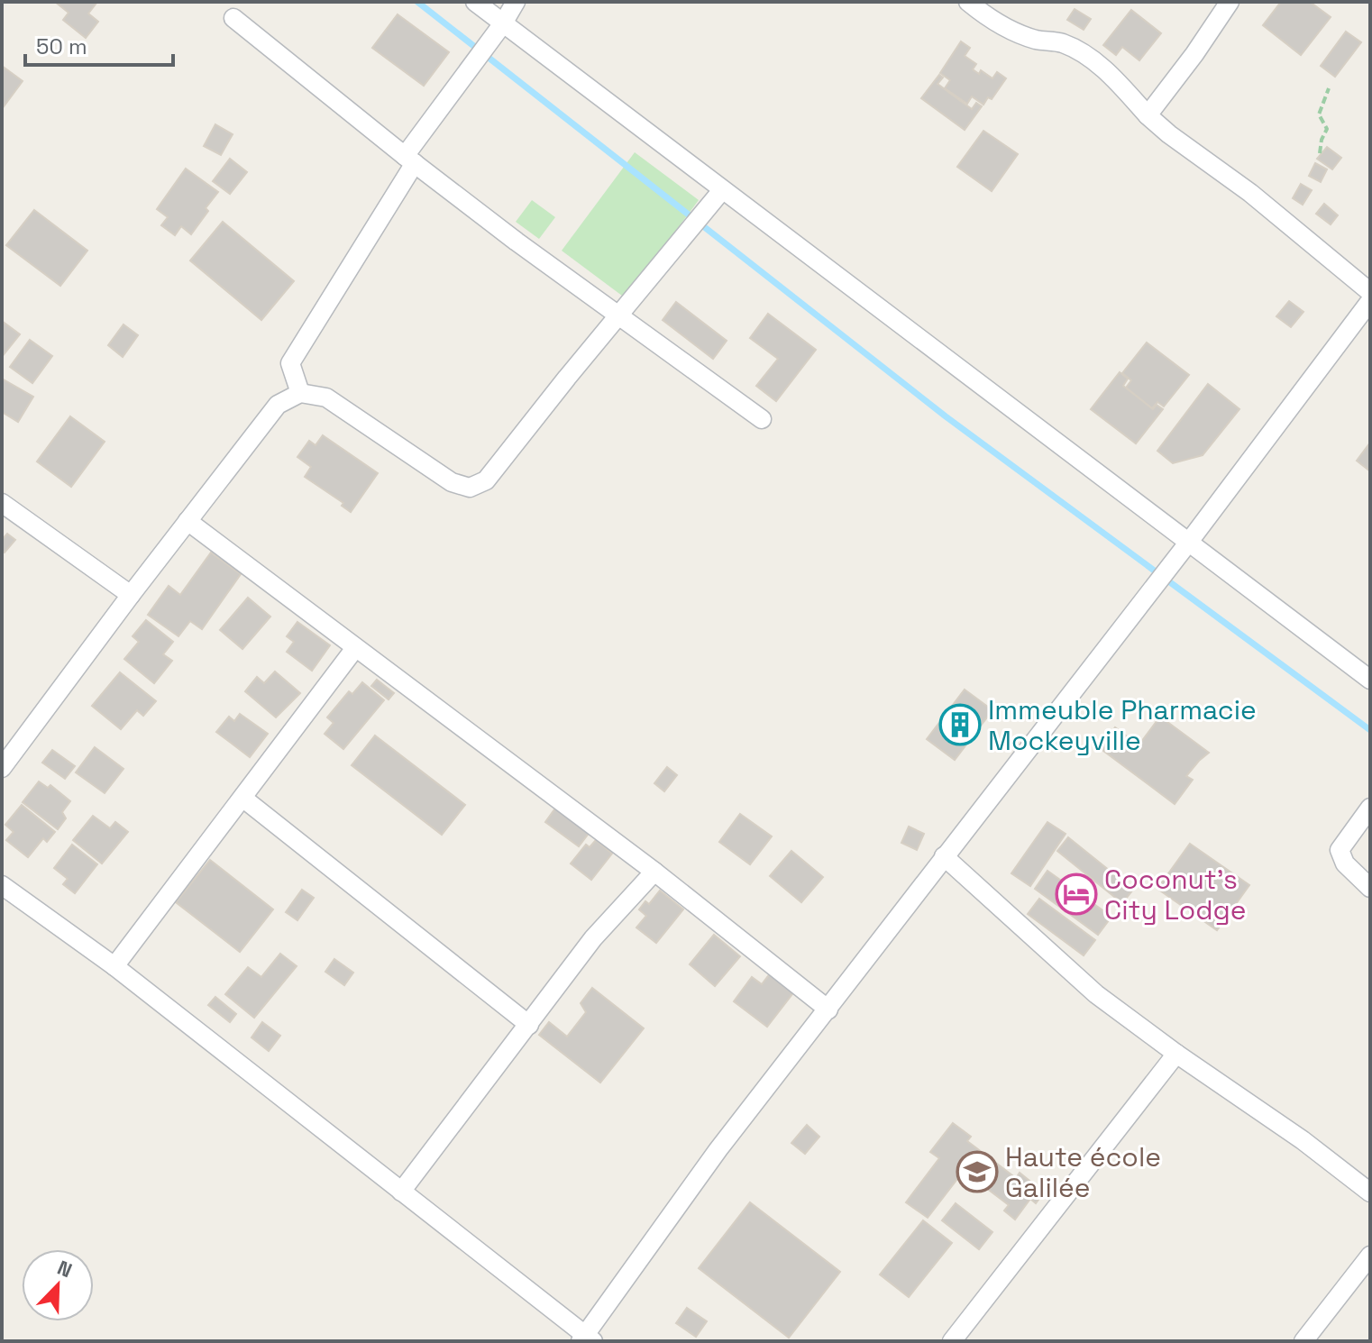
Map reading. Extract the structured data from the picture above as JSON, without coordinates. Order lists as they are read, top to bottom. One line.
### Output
{"places":{"building":["Immeuble Pharmacie Mockeyville"],"hotel":["Coconut’s City Lodge"],"school or university":["Haute école Galilée"]},"scale_bar":"50 m","north":"top right"}
